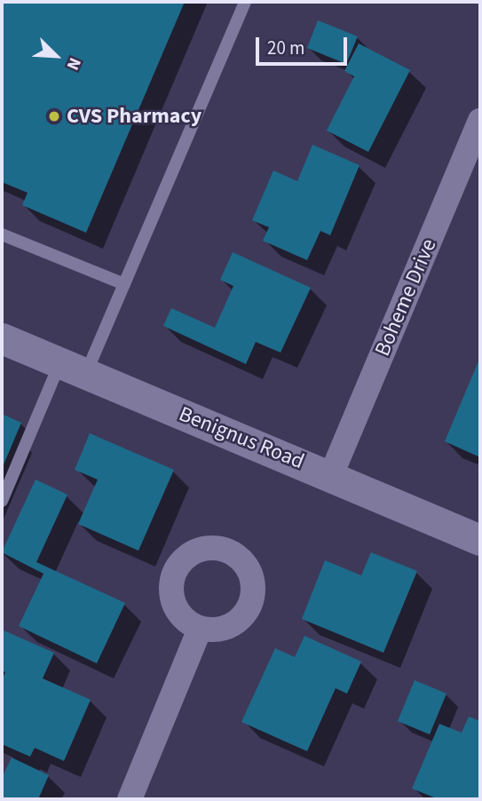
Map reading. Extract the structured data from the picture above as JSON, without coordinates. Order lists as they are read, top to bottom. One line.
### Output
{"streets":{"street":["Boheme Drive","Benignus Road"]},"crossings":[["Boheme Drive","Benignus Road"]],"places":["CVS Pharmacy"],"scale_bar":"20 m","north":"bottom right"}
